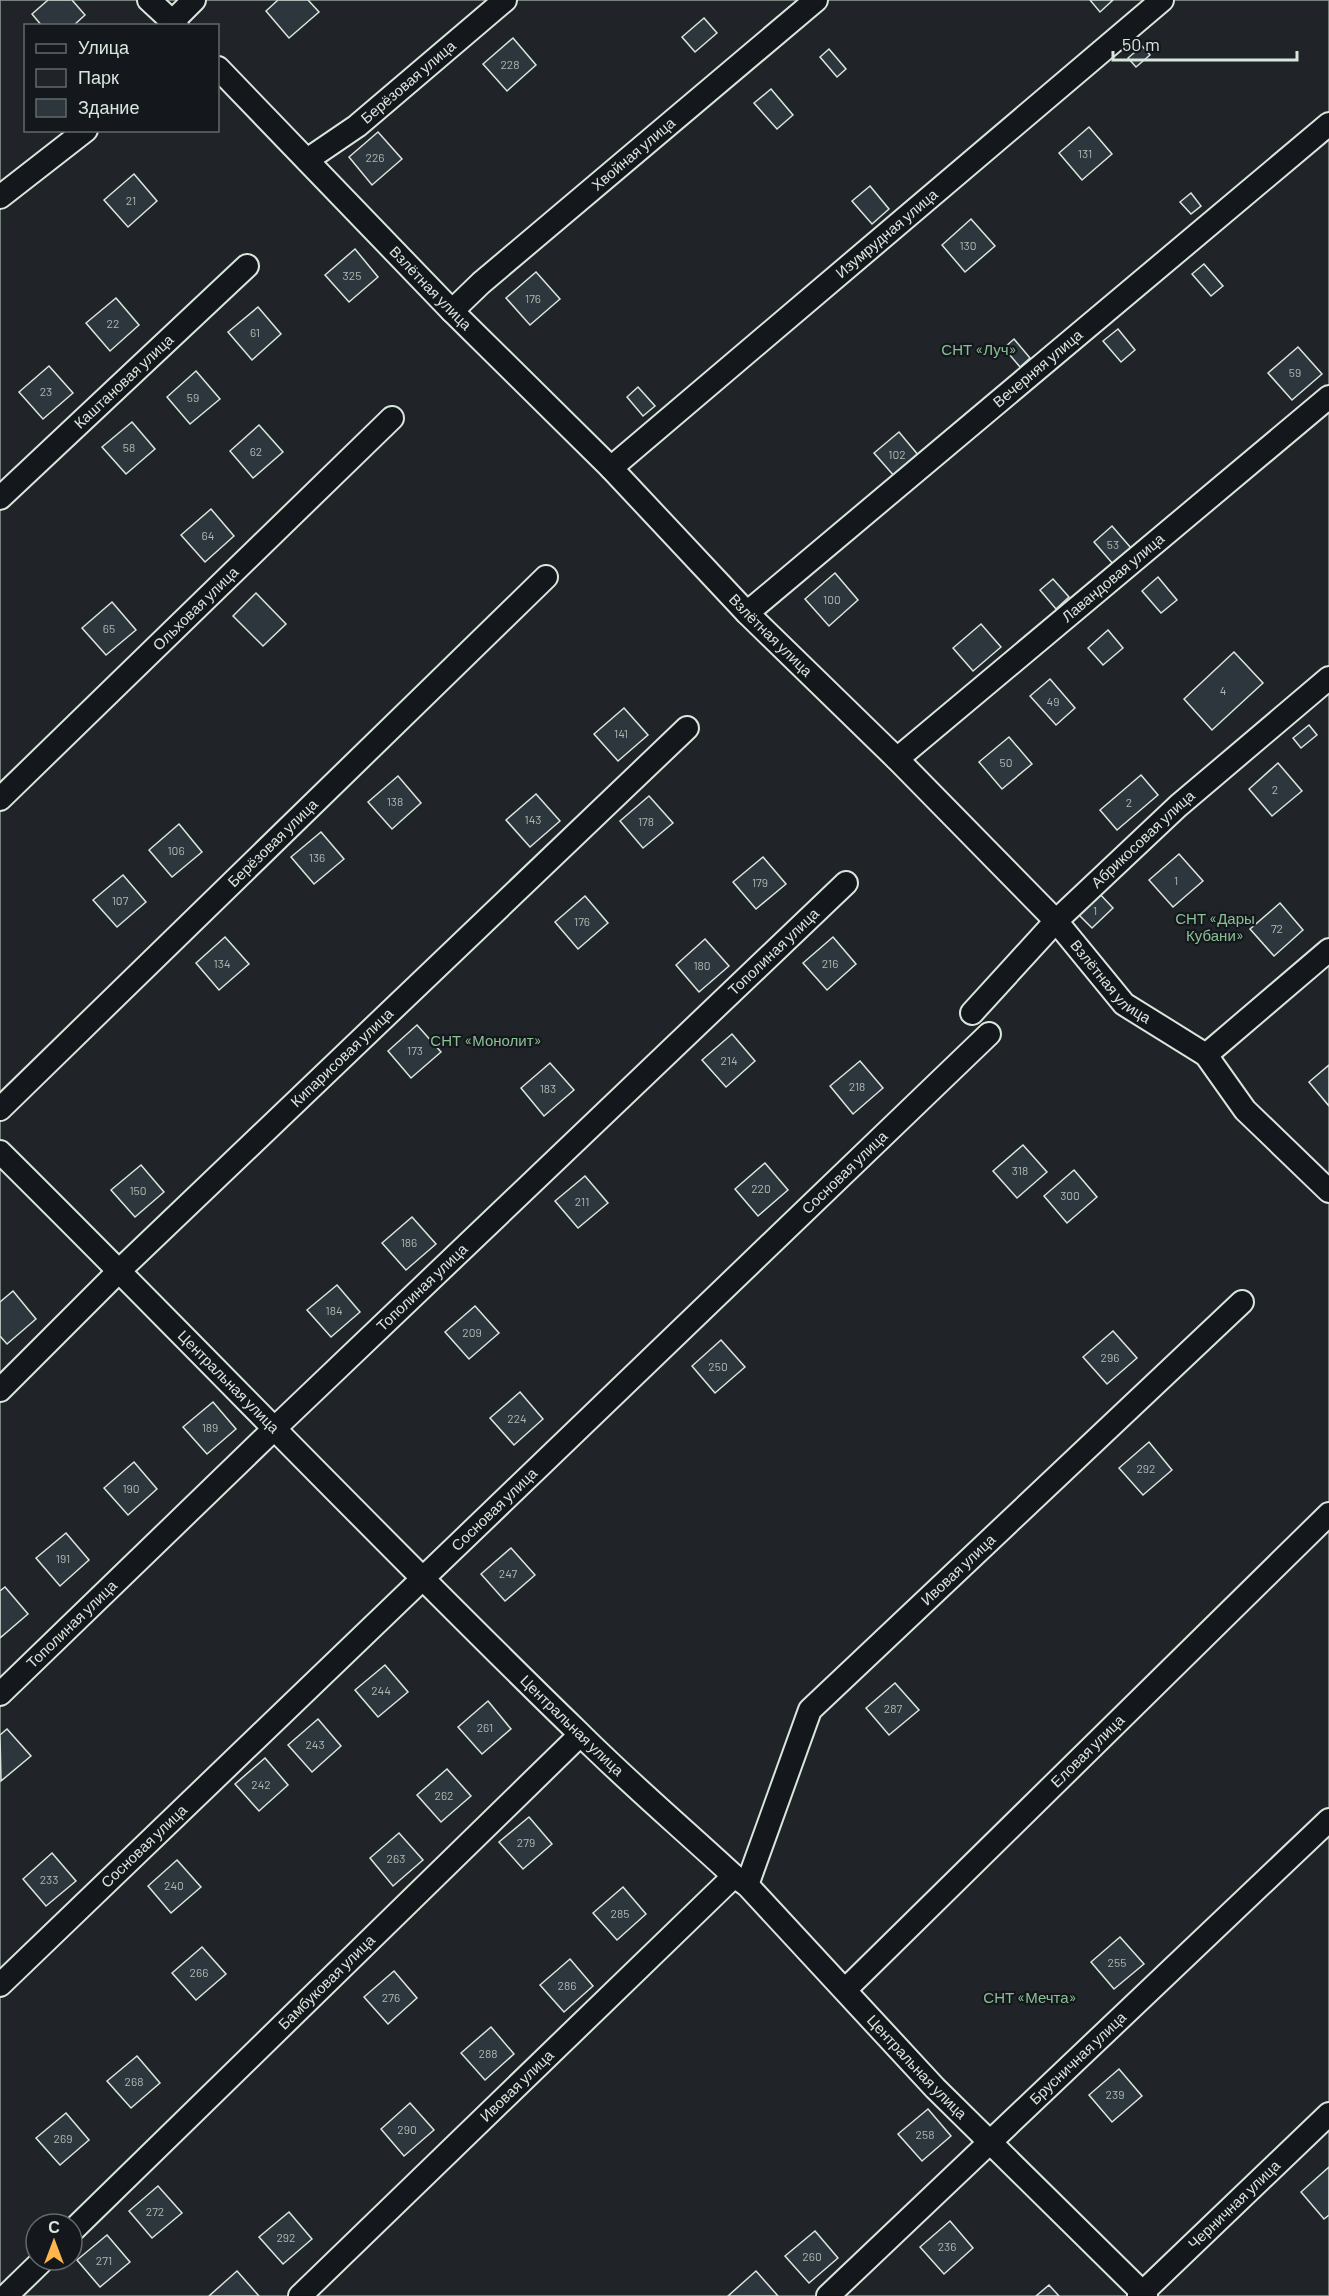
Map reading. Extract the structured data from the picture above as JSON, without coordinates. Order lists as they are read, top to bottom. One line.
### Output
{"streets":{"street":["Берёзовая улица","Хвойная улица","Изумрудная улица","Взлётная улица","Вечерняя улица","Каштановая улица","Лавандовая улица","Ольховая улица","Абрикосовая улица","Тополиная улица","Кипарисовая улица","Сосновая улица","Центральная улица","Ивовая улица","Еловая улица","Бамбуковая улица","Брусничная улица","Черничная улица"]},"crossings":[["Берёзовая улица","Взлётная улица"],["Хвойная улица","Взлётная улица"],["Изумрудная улица","Взлётная улица"],["Взлётная улица","Вечерняя улица"],["Взлётная улица","Лавандовая улица"],["Взлётная улица","Абрикосовая улица"],["Тополиная улица","Центральная улица"],["Кипарисовая улица","Центральная улица"],["Сосновая улица","Центральная улица"],["Центральная улица","Ивовая улица"],["Центральная улица","Еловая улица"],["Центральная улица","Бамбуковая улица"],["Центральная улица","Брусничная улица"],["Центральная улица","Черничная улица"]],"parks":["СНТ «Луч»","СНТ «Дары Кубани»","СНТ «Монолит»","СНТ «Мечта»"],"house_numbers":["228","131","226","21","130","325","176","22","61","59","23","59","58","62","102","64","53","100","65","4","49","141","50","2","138","2","143","178","106","136","1","179","107","1","176","72","134","216","180","173","214","218","183","318","220","150","300","211","186","184","209","296","250","224","189","292","190","191","247","244","287","261","243","242","262","279","263","233","240","285","255","266","286","276","288","268","239","290","258","269","272","292","236","260","271"],"legend":["Улица","Парк","Здание"],"scale_bar":"50 m","north":"top"}
